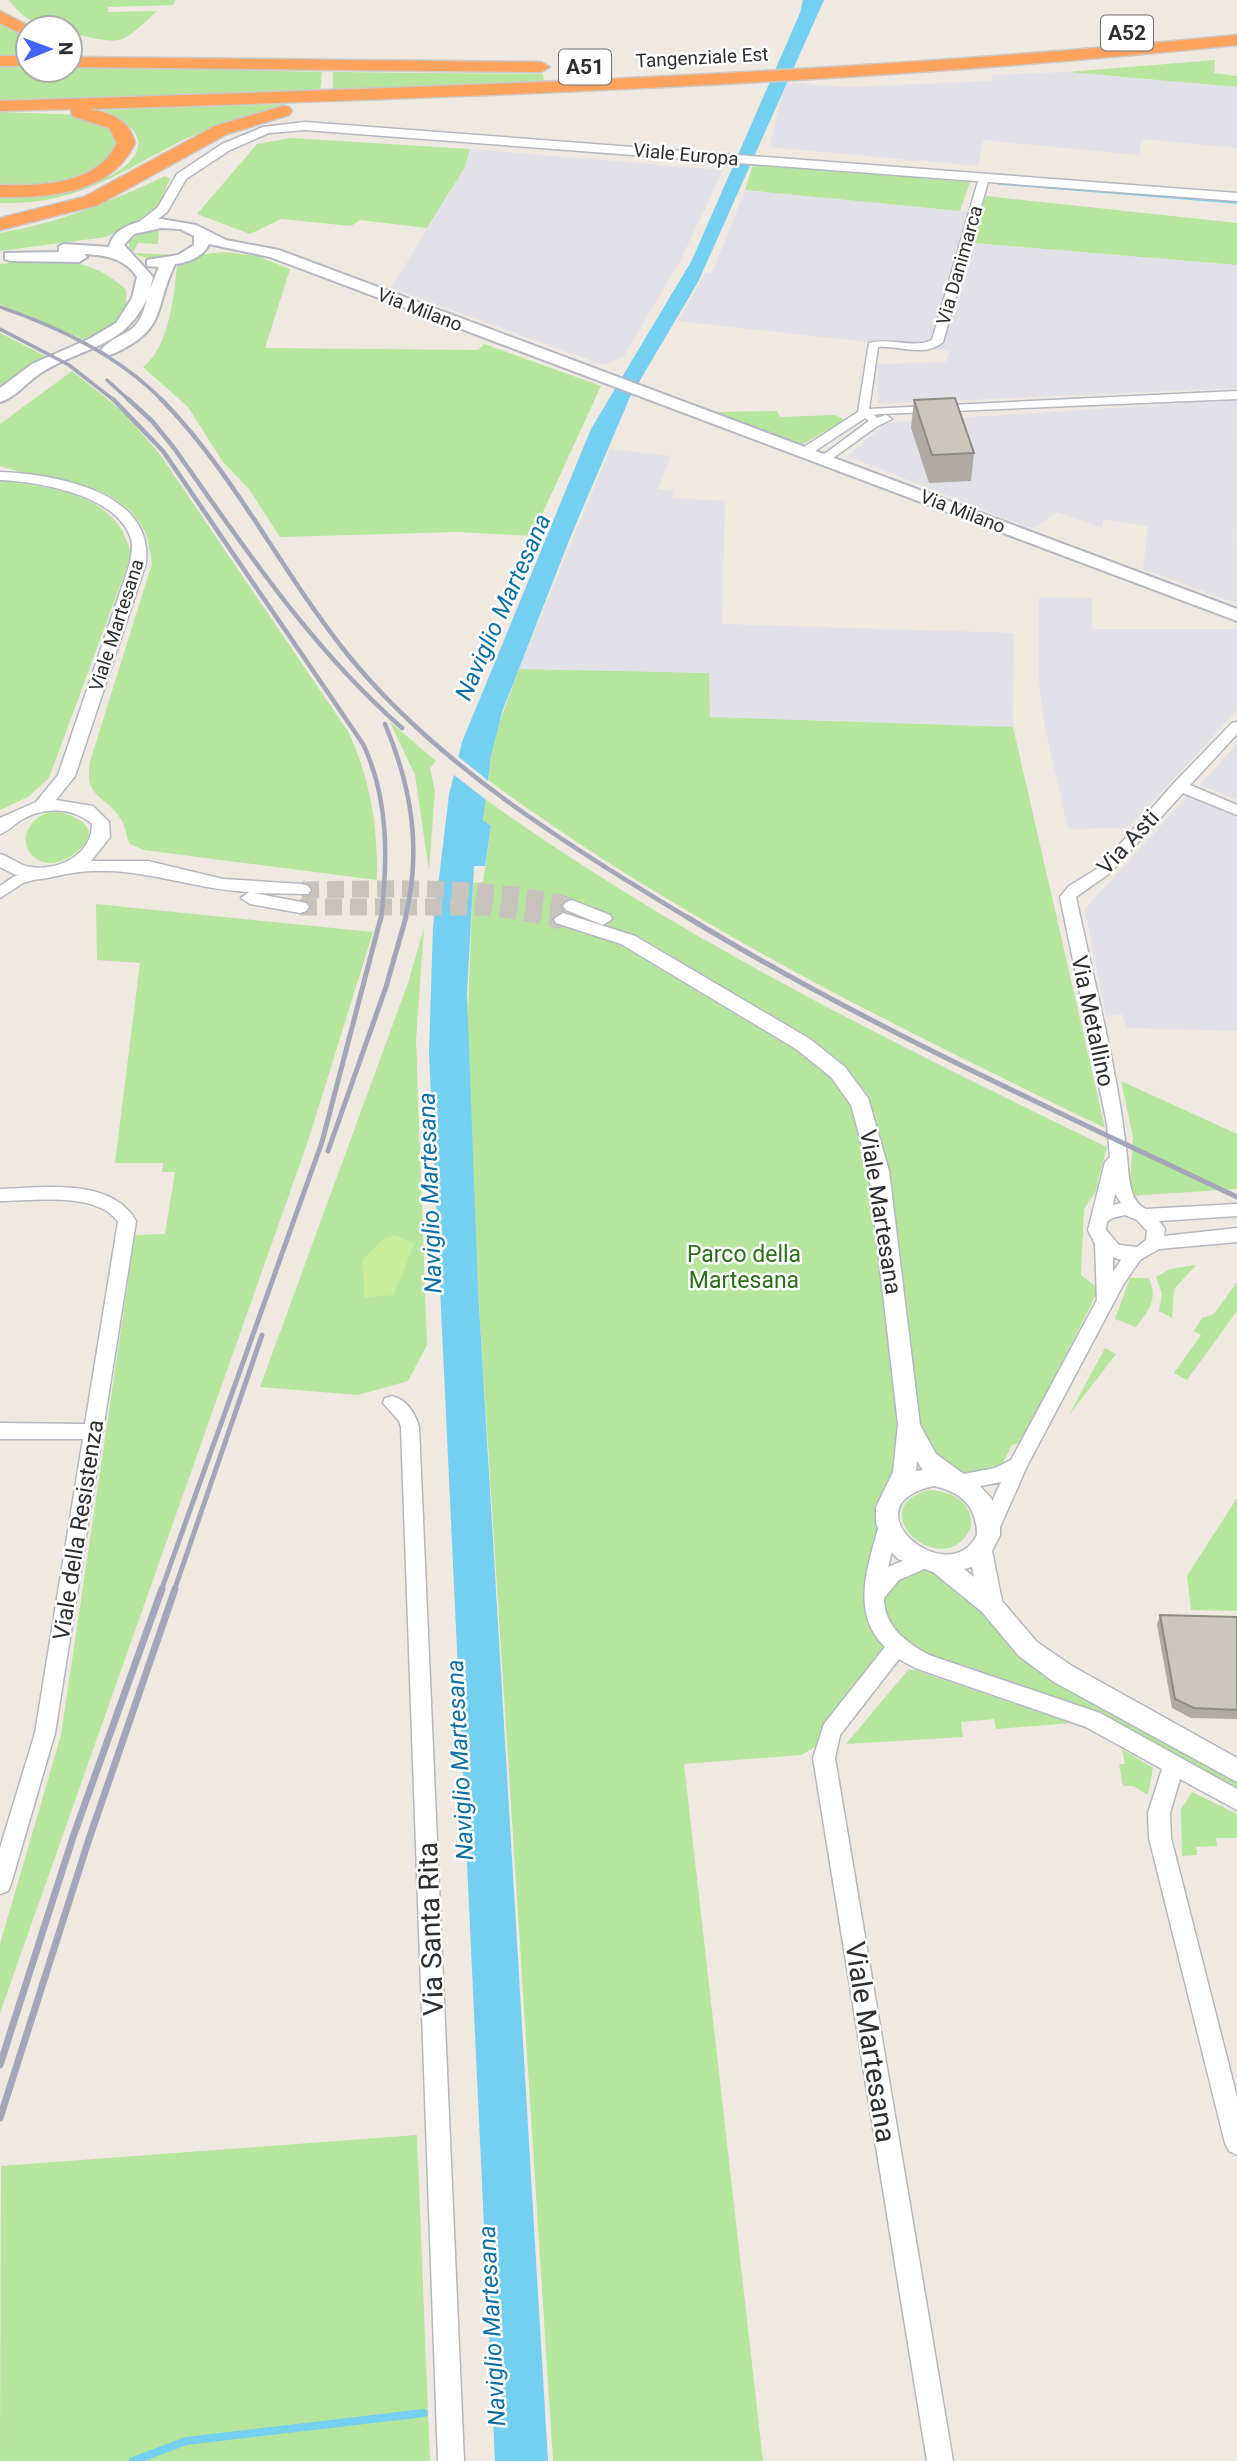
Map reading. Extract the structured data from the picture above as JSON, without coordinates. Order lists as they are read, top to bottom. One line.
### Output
{"streets":{"highway":["A52","Tangenziale Est","A51"],"main road":["Via Milano"],"street":["Viale Europa","Via Danimarca","Viale Martesana","Via Asti","Via Metallino","Viale della Resistenza","Via Santa Rita"]},"crossings":[["A52","Tangenziale Est"],["Tangenziale Est","A51"],["Viale Europa","Via Danimarca"],["Via Asti","Via Metallino"]],"water":["Naviglio Martesana"],"parks":["Parco della Martesana"],"north":"right"}
